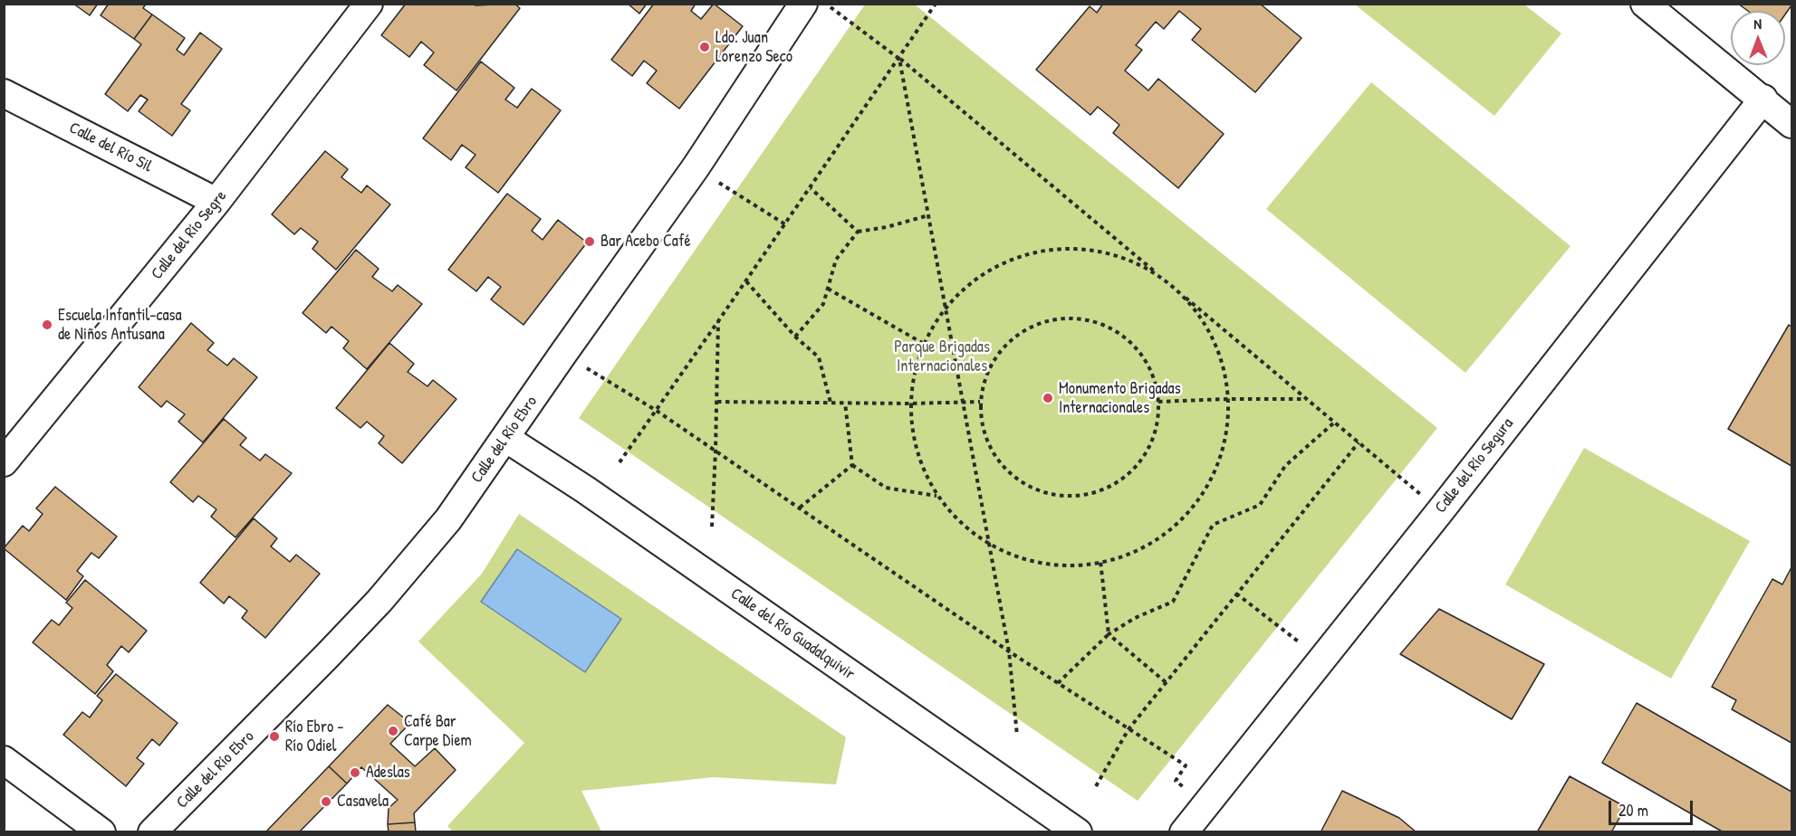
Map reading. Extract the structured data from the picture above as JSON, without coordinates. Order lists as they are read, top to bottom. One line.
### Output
{"streets":{"street":["Calle del Río Sil","Calle del Río Segre","Calle del Río Ebro","Calle del Río Segura","Calle del Río Guadalquivir"]},"crossings":[["Calle del Río Sil","Calle del Río Segre"],["Calle del Río Ebro","Calle del Río Guadalquivir"]],"parks":["Parque Brigadas Internacionales"],"places":["Ldo. Juan Lorenzo Seco","Bar Acebo Café","Escuela Infantil-casa de Niños Antusana","Monumento Brigadas Internacionales","Café Bar Carpe Diem","Río Ebro - Río Odiel","Adeslas","Casavela"],"scale_bar":"20 m","north":"top"}
